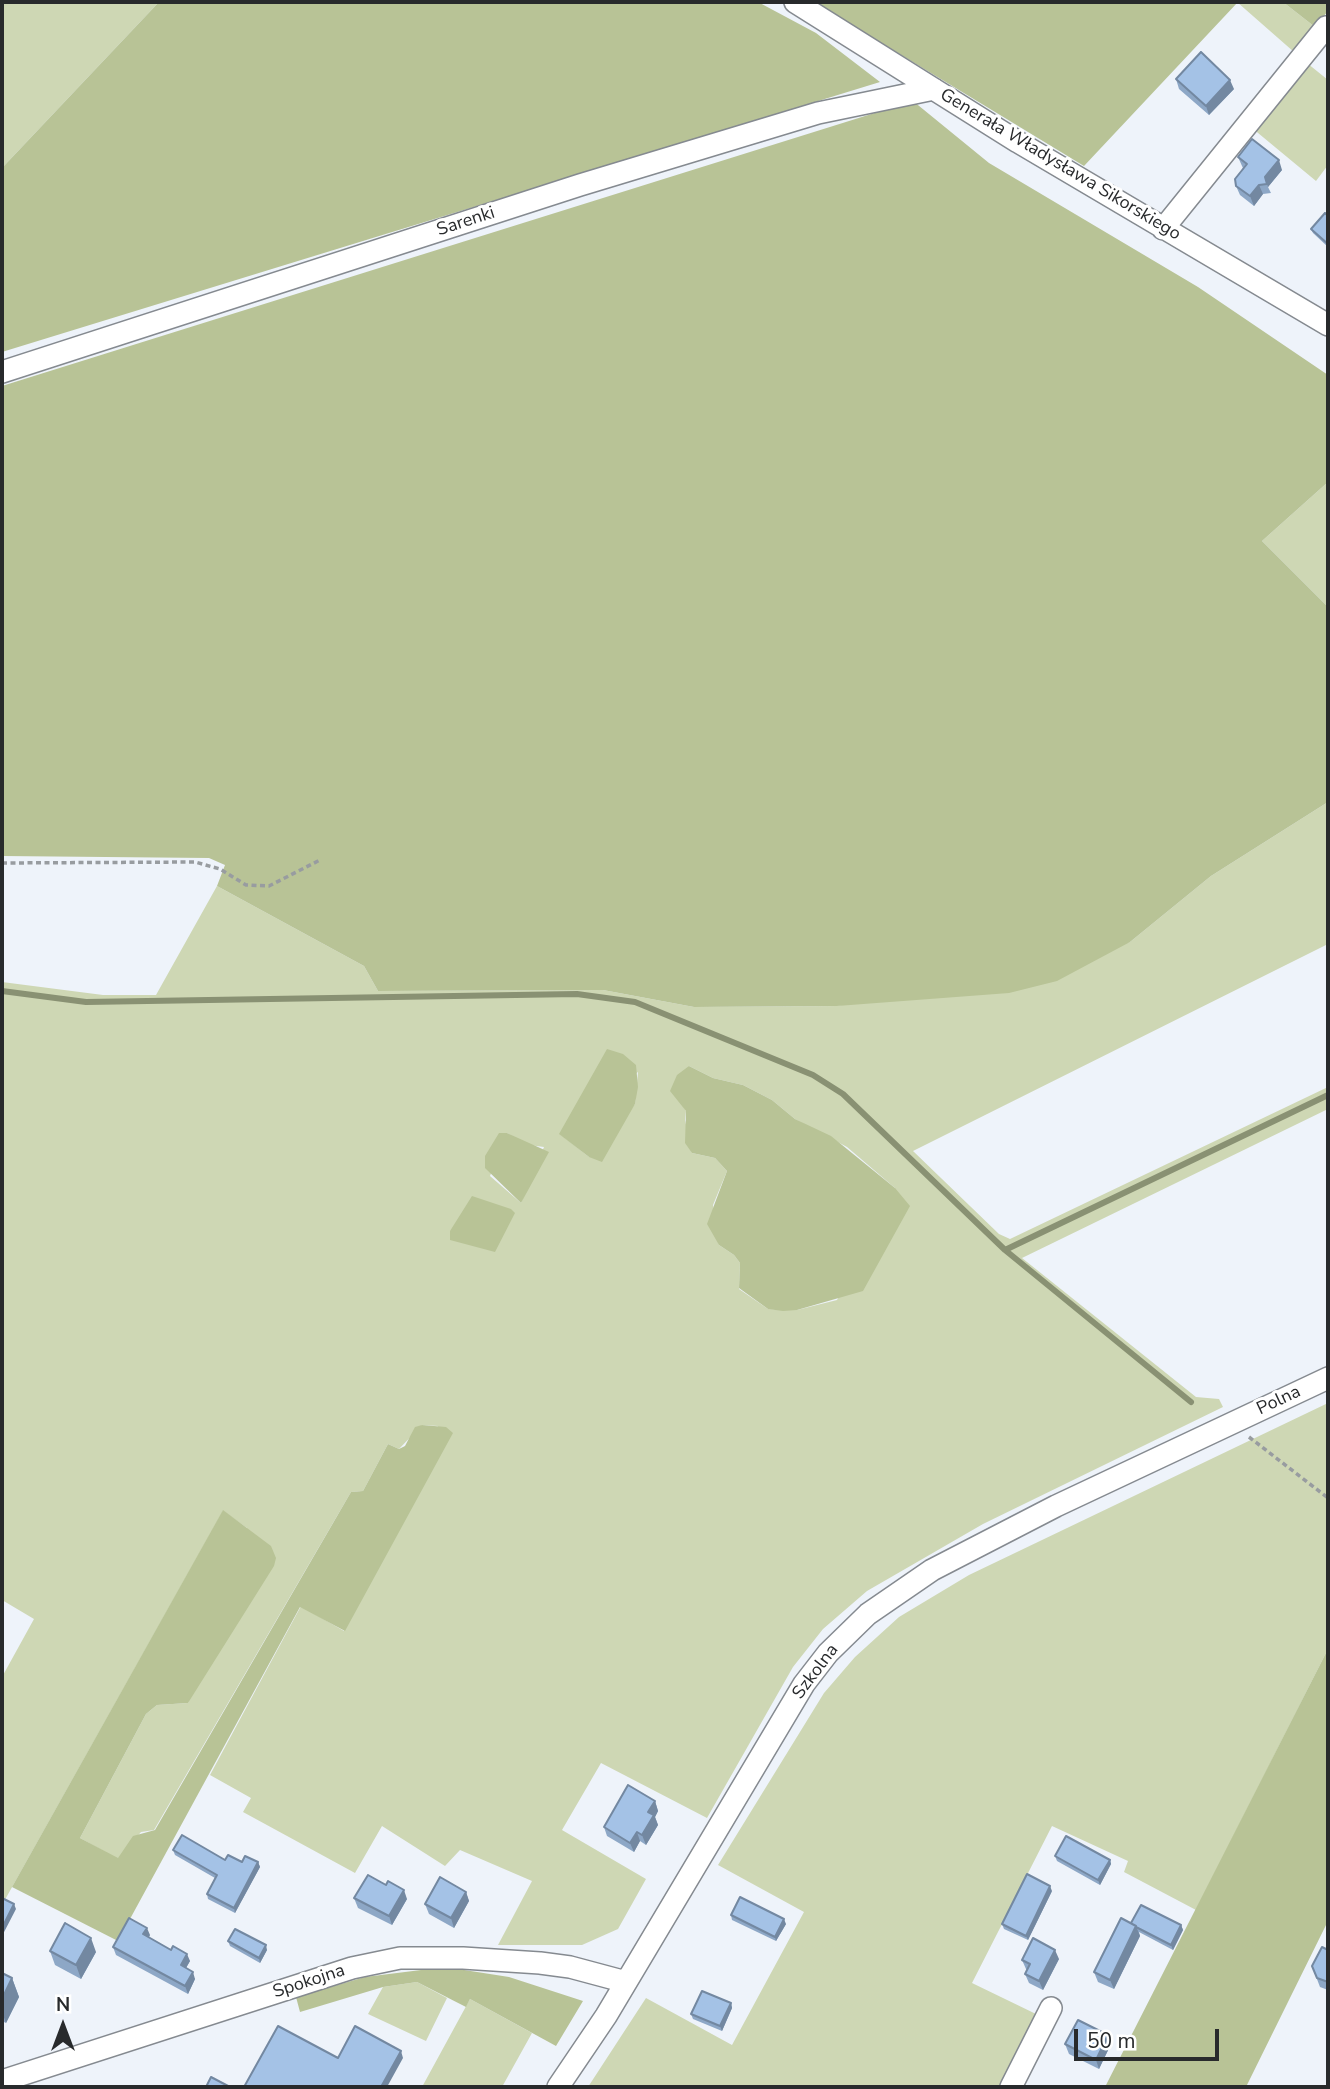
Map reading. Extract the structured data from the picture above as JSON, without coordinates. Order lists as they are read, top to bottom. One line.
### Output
{"streets":{"street":["Generała Władysława Sikorskiego","Sarenki","Polna","Szkolna","Spokojna"]},"crossings":[["Generała Władysława Sikorskiego","Sarenki"],["Polna","Szkolna"],["Szkolna","Spokojna"]],"scale_bar":"50 m","north":"top"}
